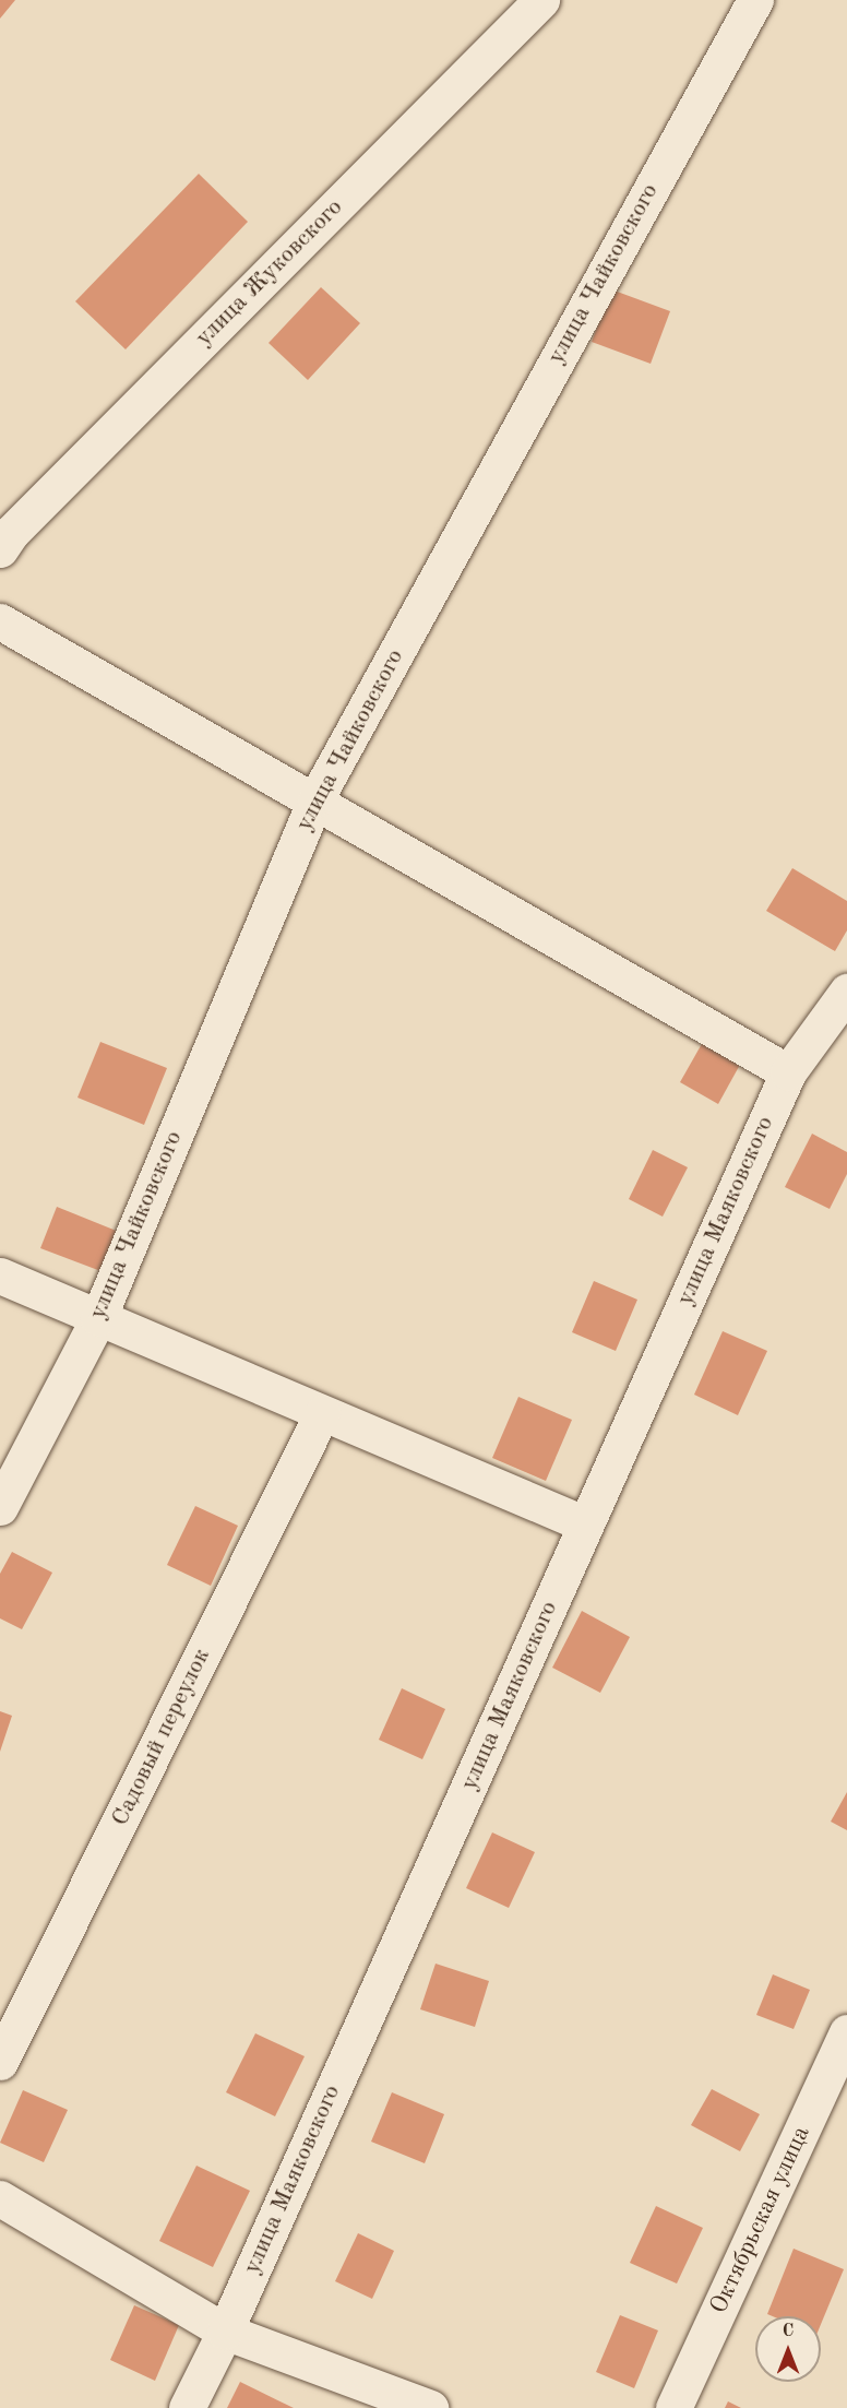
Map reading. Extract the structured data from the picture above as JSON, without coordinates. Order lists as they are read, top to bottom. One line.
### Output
{"streets":{"street":["улица Жуковского","улица Чайковского","улица Маяковского","Садовый переулок","Октябрьская улица"]},"north":"top"}
